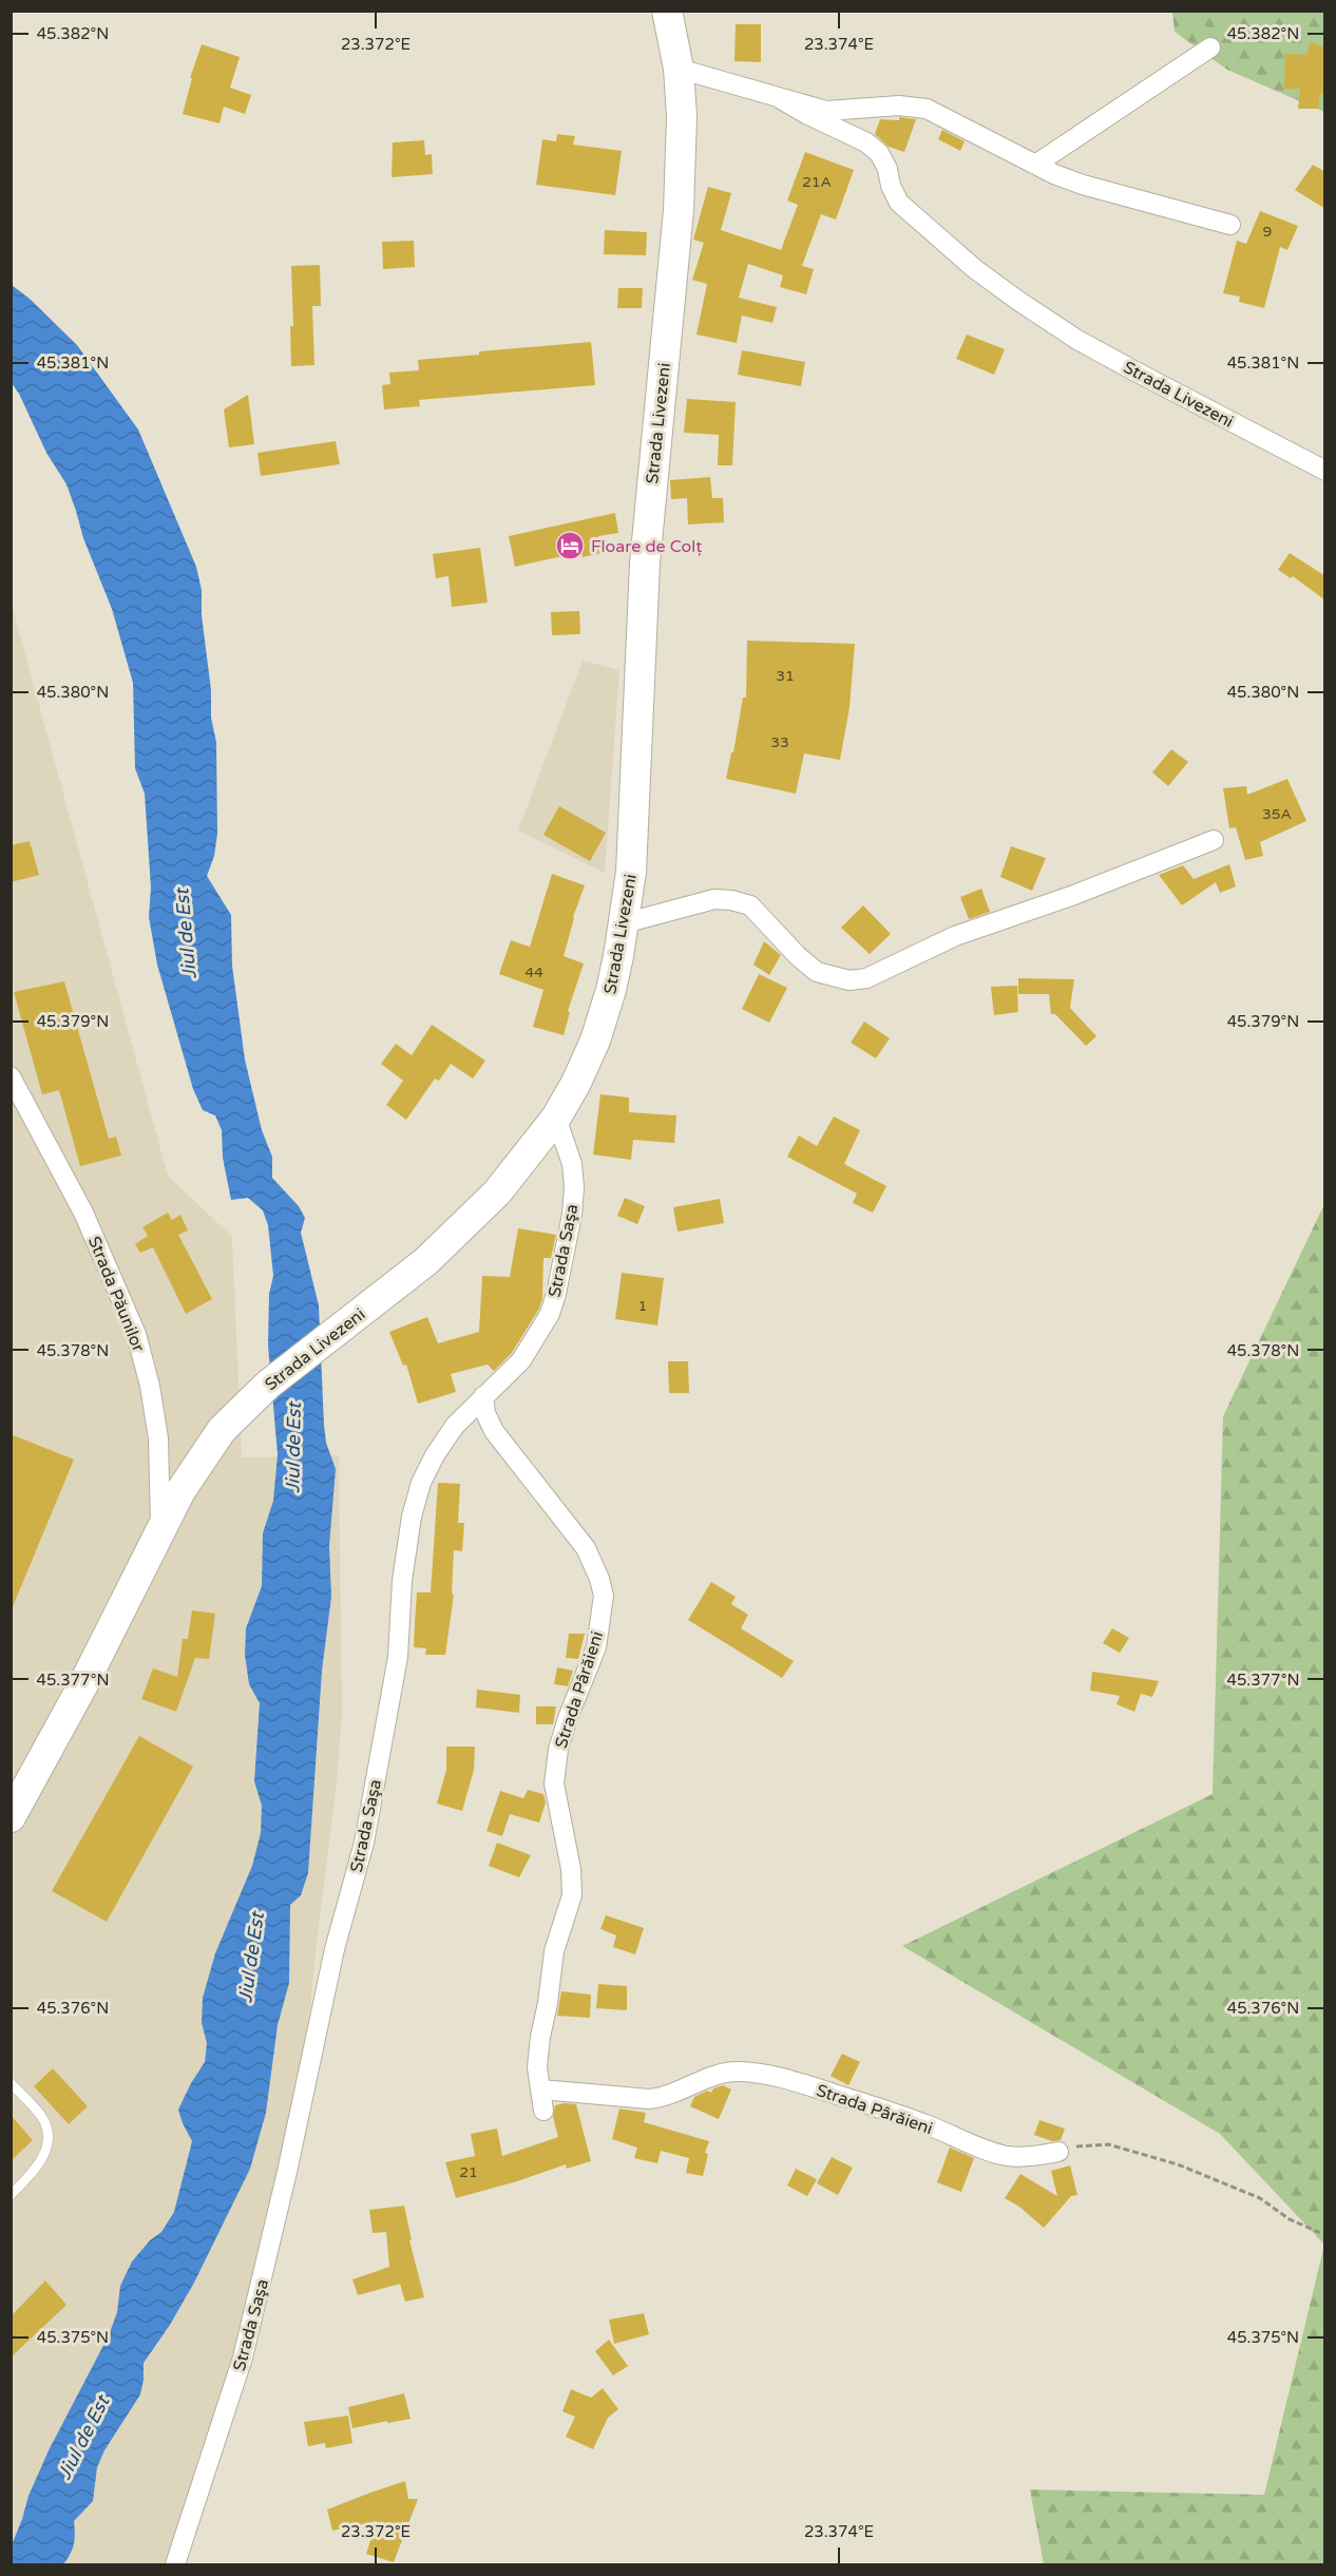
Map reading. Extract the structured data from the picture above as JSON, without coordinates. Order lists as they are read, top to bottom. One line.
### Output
{"streets":{"main road":["Strada Livezeni"],"street":["Strada Saşa","Strada Păunilor","Strada Pârăieni"]},"crossings":[["Strada Livezeni","Strada Saşa"],["Strada Livezeni","Strada Păunilor"],["Strada Saşa","Strada Pârăieni"]],"water":["Jiul de Est"],"places":{"hotel":["Floare de Colț"]},"house_numbers":["21A","9","31","33","35A","44","1","21"],"coordinates":["45.382°N","23.372°E","23.374°E","45.381°N","45.380°N","45.379°N","45.378°N","45.377°N","45.376°N","45.375°N"]}
